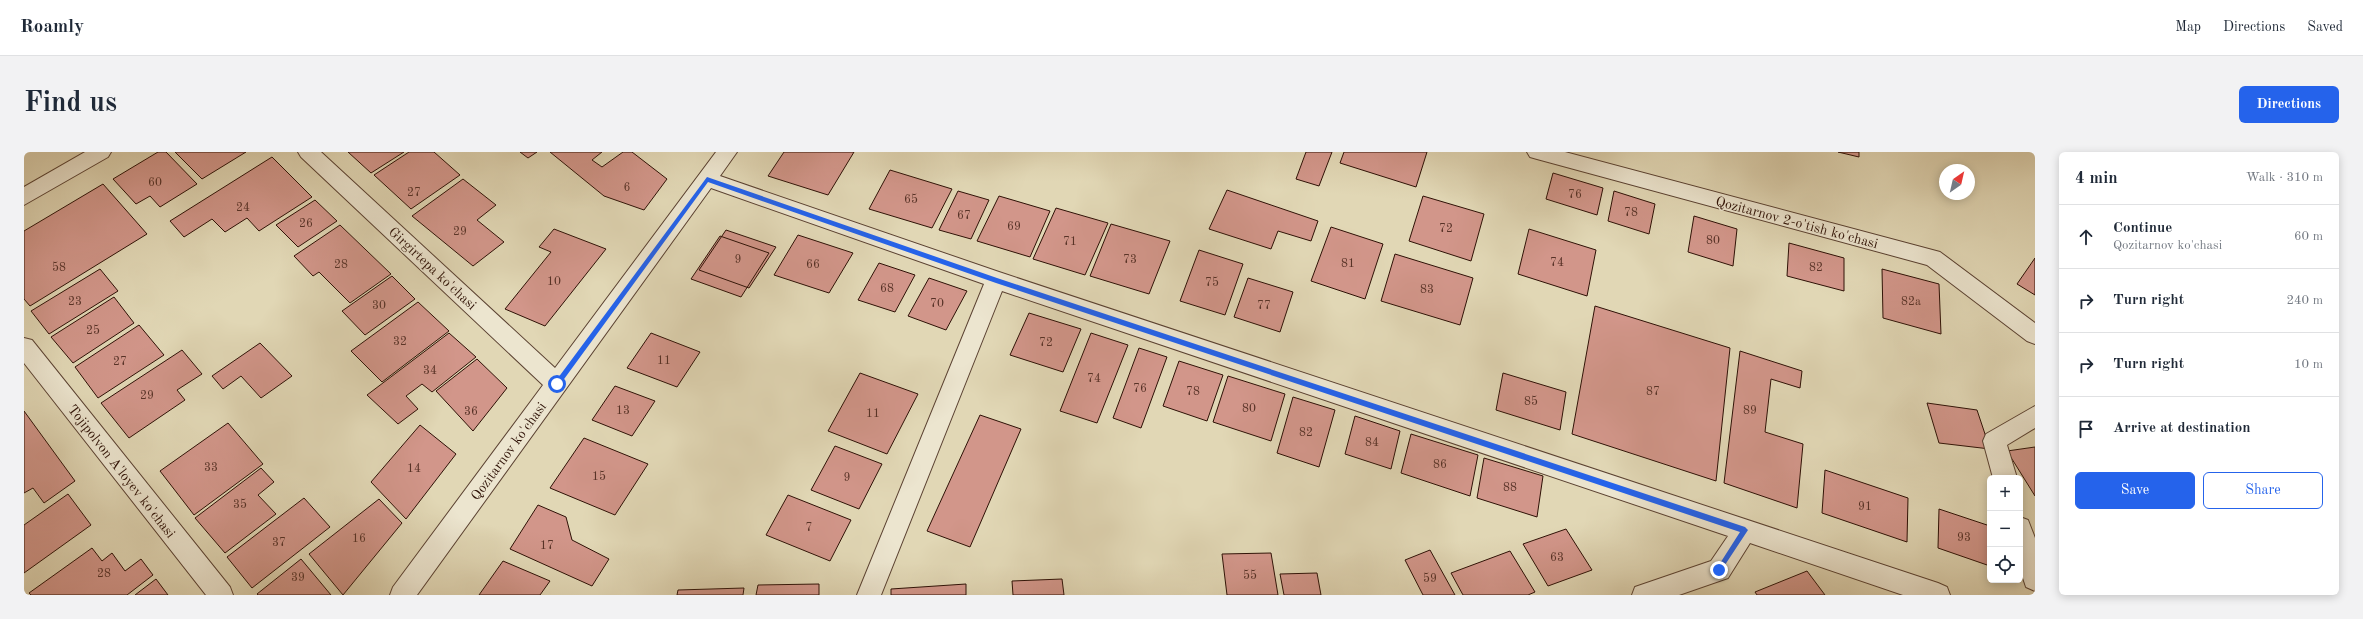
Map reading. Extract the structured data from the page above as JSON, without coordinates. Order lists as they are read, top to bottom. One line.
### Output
{"streets":{"street":["Qozitarnov 2-o'tish ko'chasi","Girgirtepa ko'chasi","Qozitarnov ko'chasi","Tojipolvon A'loyev ko'chasi"]},"crossings":[["Girgirtepa ko'chasi","Qozitarnov ko'chasi"]],"house_numbers":["60","6","27","76","65","24","78","67","26","69","72","29","80","71","9","73","74","81","28","66","58","82","10","75","68","83","23","82a","70","30","77","25","32","72","11","27","34","74","76","78","87","29","85","80","13","89","36","11","82","84","86","33","14","15","9","88","35","91","7","93","16","37","17","63","28","55","39","59"],"north":"top right","page":{"header":"Roamly","nav":["Map","Directions","Saved"],"buttons":["Directions",["Save","Share"]],"title":"Find us","heading":["4 min","Walk · 310 m"],"list":[["Continue","Qozitarnov ko'chasi","60 m"],["Turn right","240 m"],["Turn right","10 m"],"Arrive at destination"],"map_buttons":["+","−"]}}
